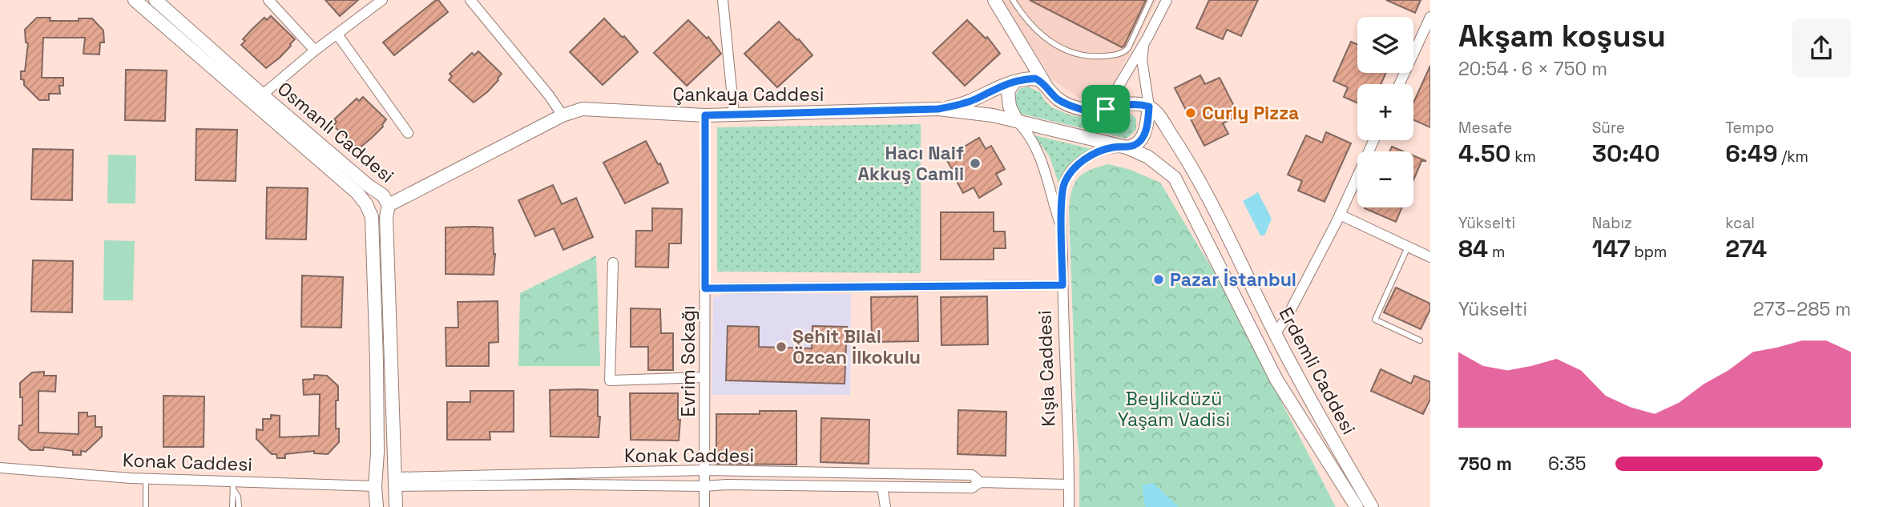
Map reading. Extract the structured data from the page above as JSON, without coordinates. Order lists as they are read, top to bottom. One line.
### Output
{"streets":{"main road":["Çankaya Caddesi","Osmanlı Caddesi","Erdemli Caddesi"],"street":["Evrim Sokağı","Kışla Caddesi","Konak Caddesi"]},"crossings":[["Çankaya Caddesi","Osmanlı Caddesi"],["Çankaya Caddesi","Evrim Sokağı"],["Çankaya Caddesi","Erdemli Caddesi"],["Osmanlı Caddesi","Konak Caddesi"],["Evrim Sokağı","Konak Caddesi"],["Kışla Caddesi","Konak Caddesi"]],"parks":["Beylikdüzü Yaşam Vadisi"],"places":["Curly Pizza","Hacı Naif Akkuş Camii","Pazar İstanbul","Şehit Bilal Özcan İlkokulu"],"page":{"heading":["Akşam koşusu","20:54 · 6 × 750 m"],"map_buttons":["+","−"],"stats":[["Mesafe","4.50 km"],["Süre","30:40"],["Tempo","6:49 /km"],["Yükselti","84 m"],["Nabız","147 bpm"],["kcal","274"]],"chart":["Yükselti","273–285 m"],"list":[{"name":"750 m","note":"6:35"}]}}
